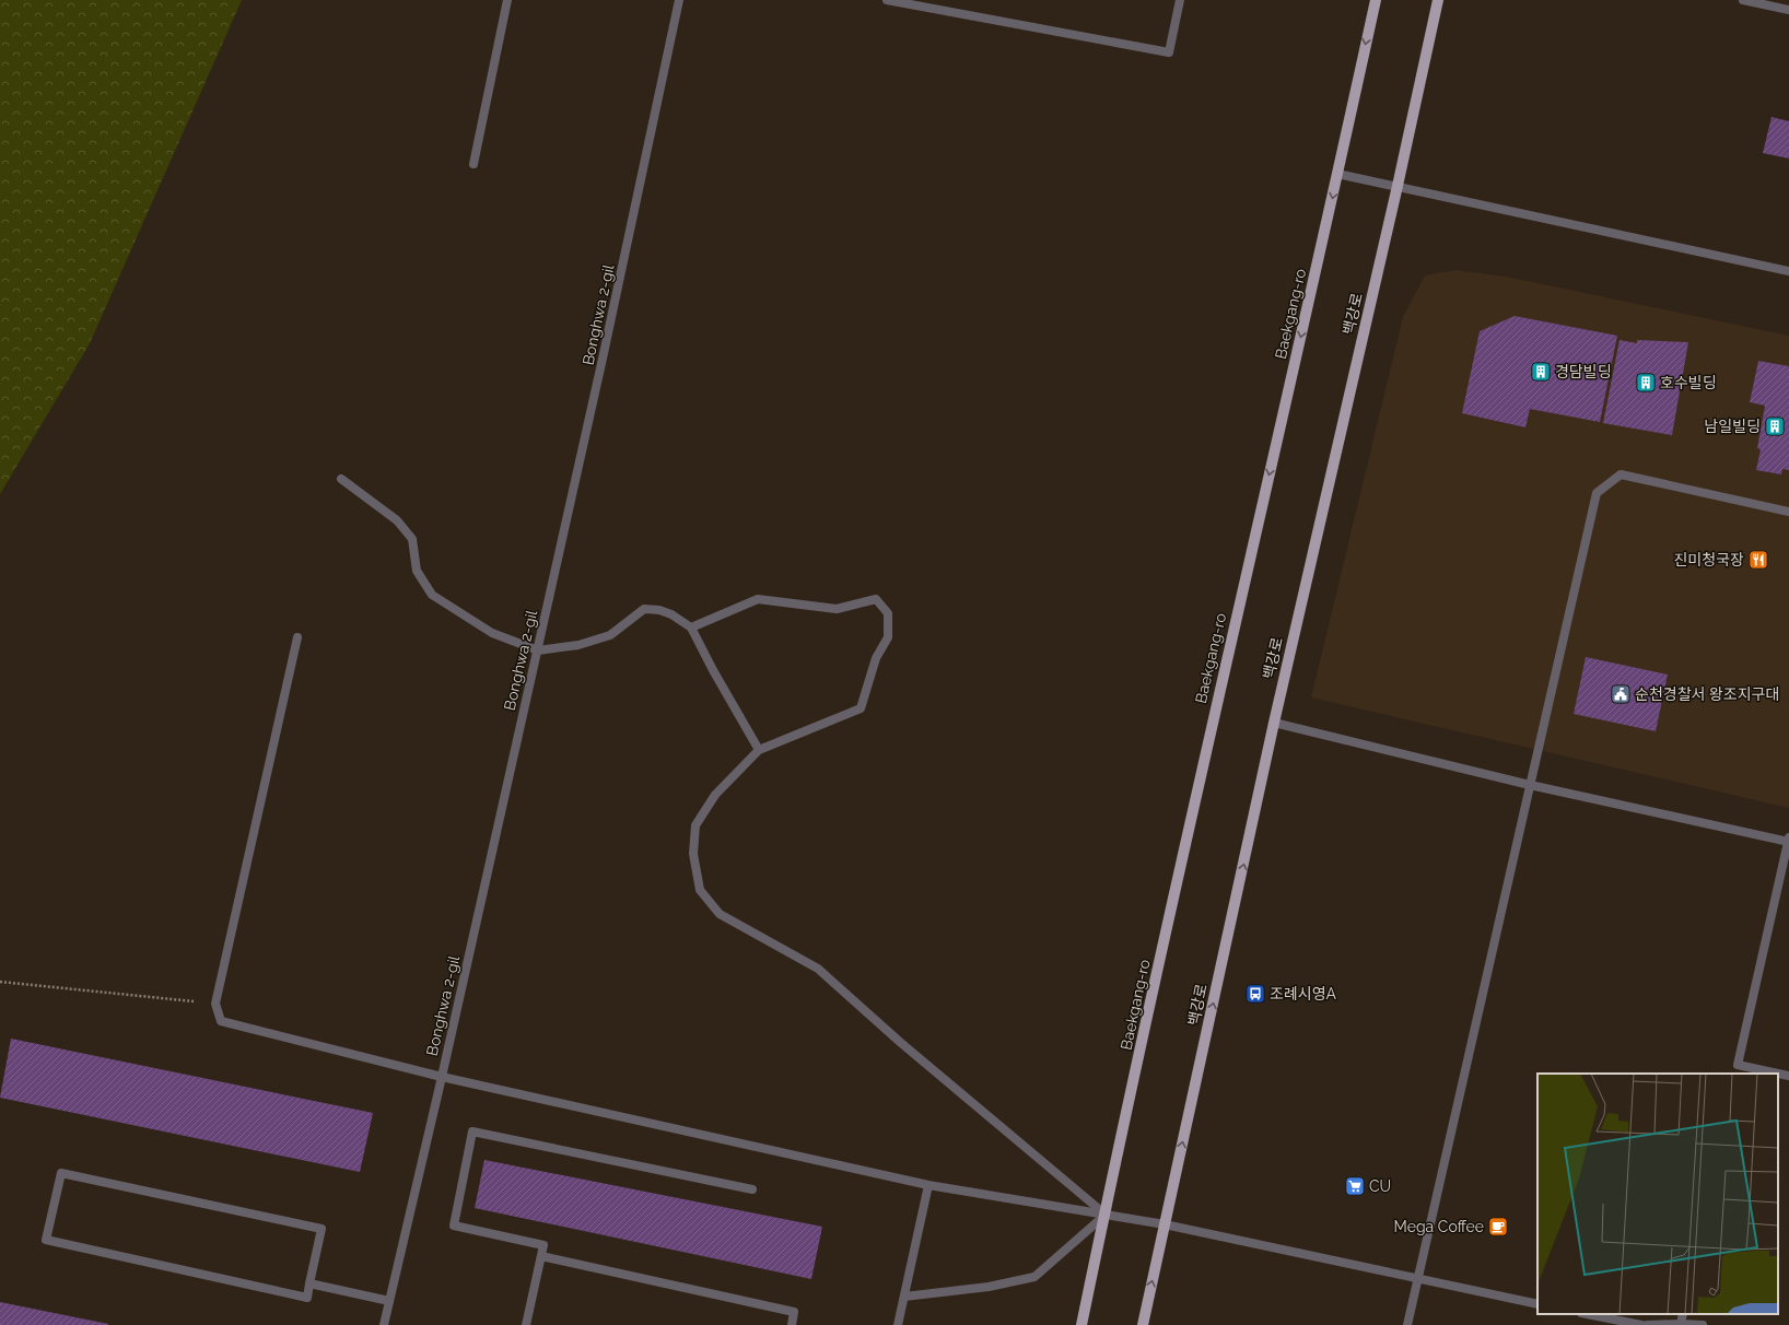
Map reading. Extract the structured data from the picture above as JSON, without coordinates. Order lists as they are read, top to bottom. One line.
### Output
{"streets":{"main road":["Baekgang-ro","백강로"],"street":["Bonghwa 2-gil"]},"one_way":["Baekgang-ro","백강로"],"places":{"building":["경담빌딩","호수빌딩","남일빌딩"],"restaurant":["진미청국장"],"public building":["순천경찰서 왕조지구대"],"bus stop":["조례시영A"],"supermarket":["CU"],"cafe":["Mega Coffee"]}}
